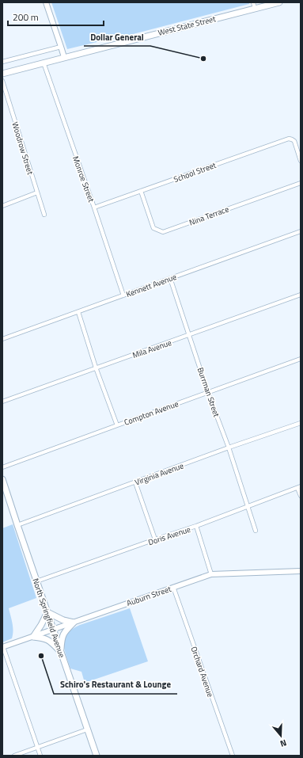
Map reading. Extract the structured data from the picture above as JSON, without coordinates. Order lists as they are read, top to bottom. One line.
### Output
{"streets":{"main road":["West State Street","Auburn Street","North Springfield Avenue"],"street":["Woodrow Street","School Street","Monroe Street","Nina Terrace","Kennett Avenue","Mila Avenue","Burrman Street","Compton Avenue","Virginia Avenue","Doris Avenue","Orchard Avenue"]},"crossings":[["West State Street","Monroe Street"],["School Street","Monroe Street"],["School Street","Nina Terrace"],["Monroe Street","Kennett Avenue"],["Kennett Avenue","Burrman Street"],["Mila Avenue","Burrman Street"],["Burrman Street","Compton Avenue"],["Burrman Street","Virginia Avenue"],["Burrman Street","Doris Avenue"],["Virginia Avenue","North Springfield Avenue"],["Doris Avenue","North Springfield Avenue"],["Auburn Street","North Springfield Avenue"],["Auburn Street","Orchard Avenue"]],"places":["Dollar General","Schiro's Restaurant & Lounge"],"scale_bar":"200 m","north":"bottom"}
